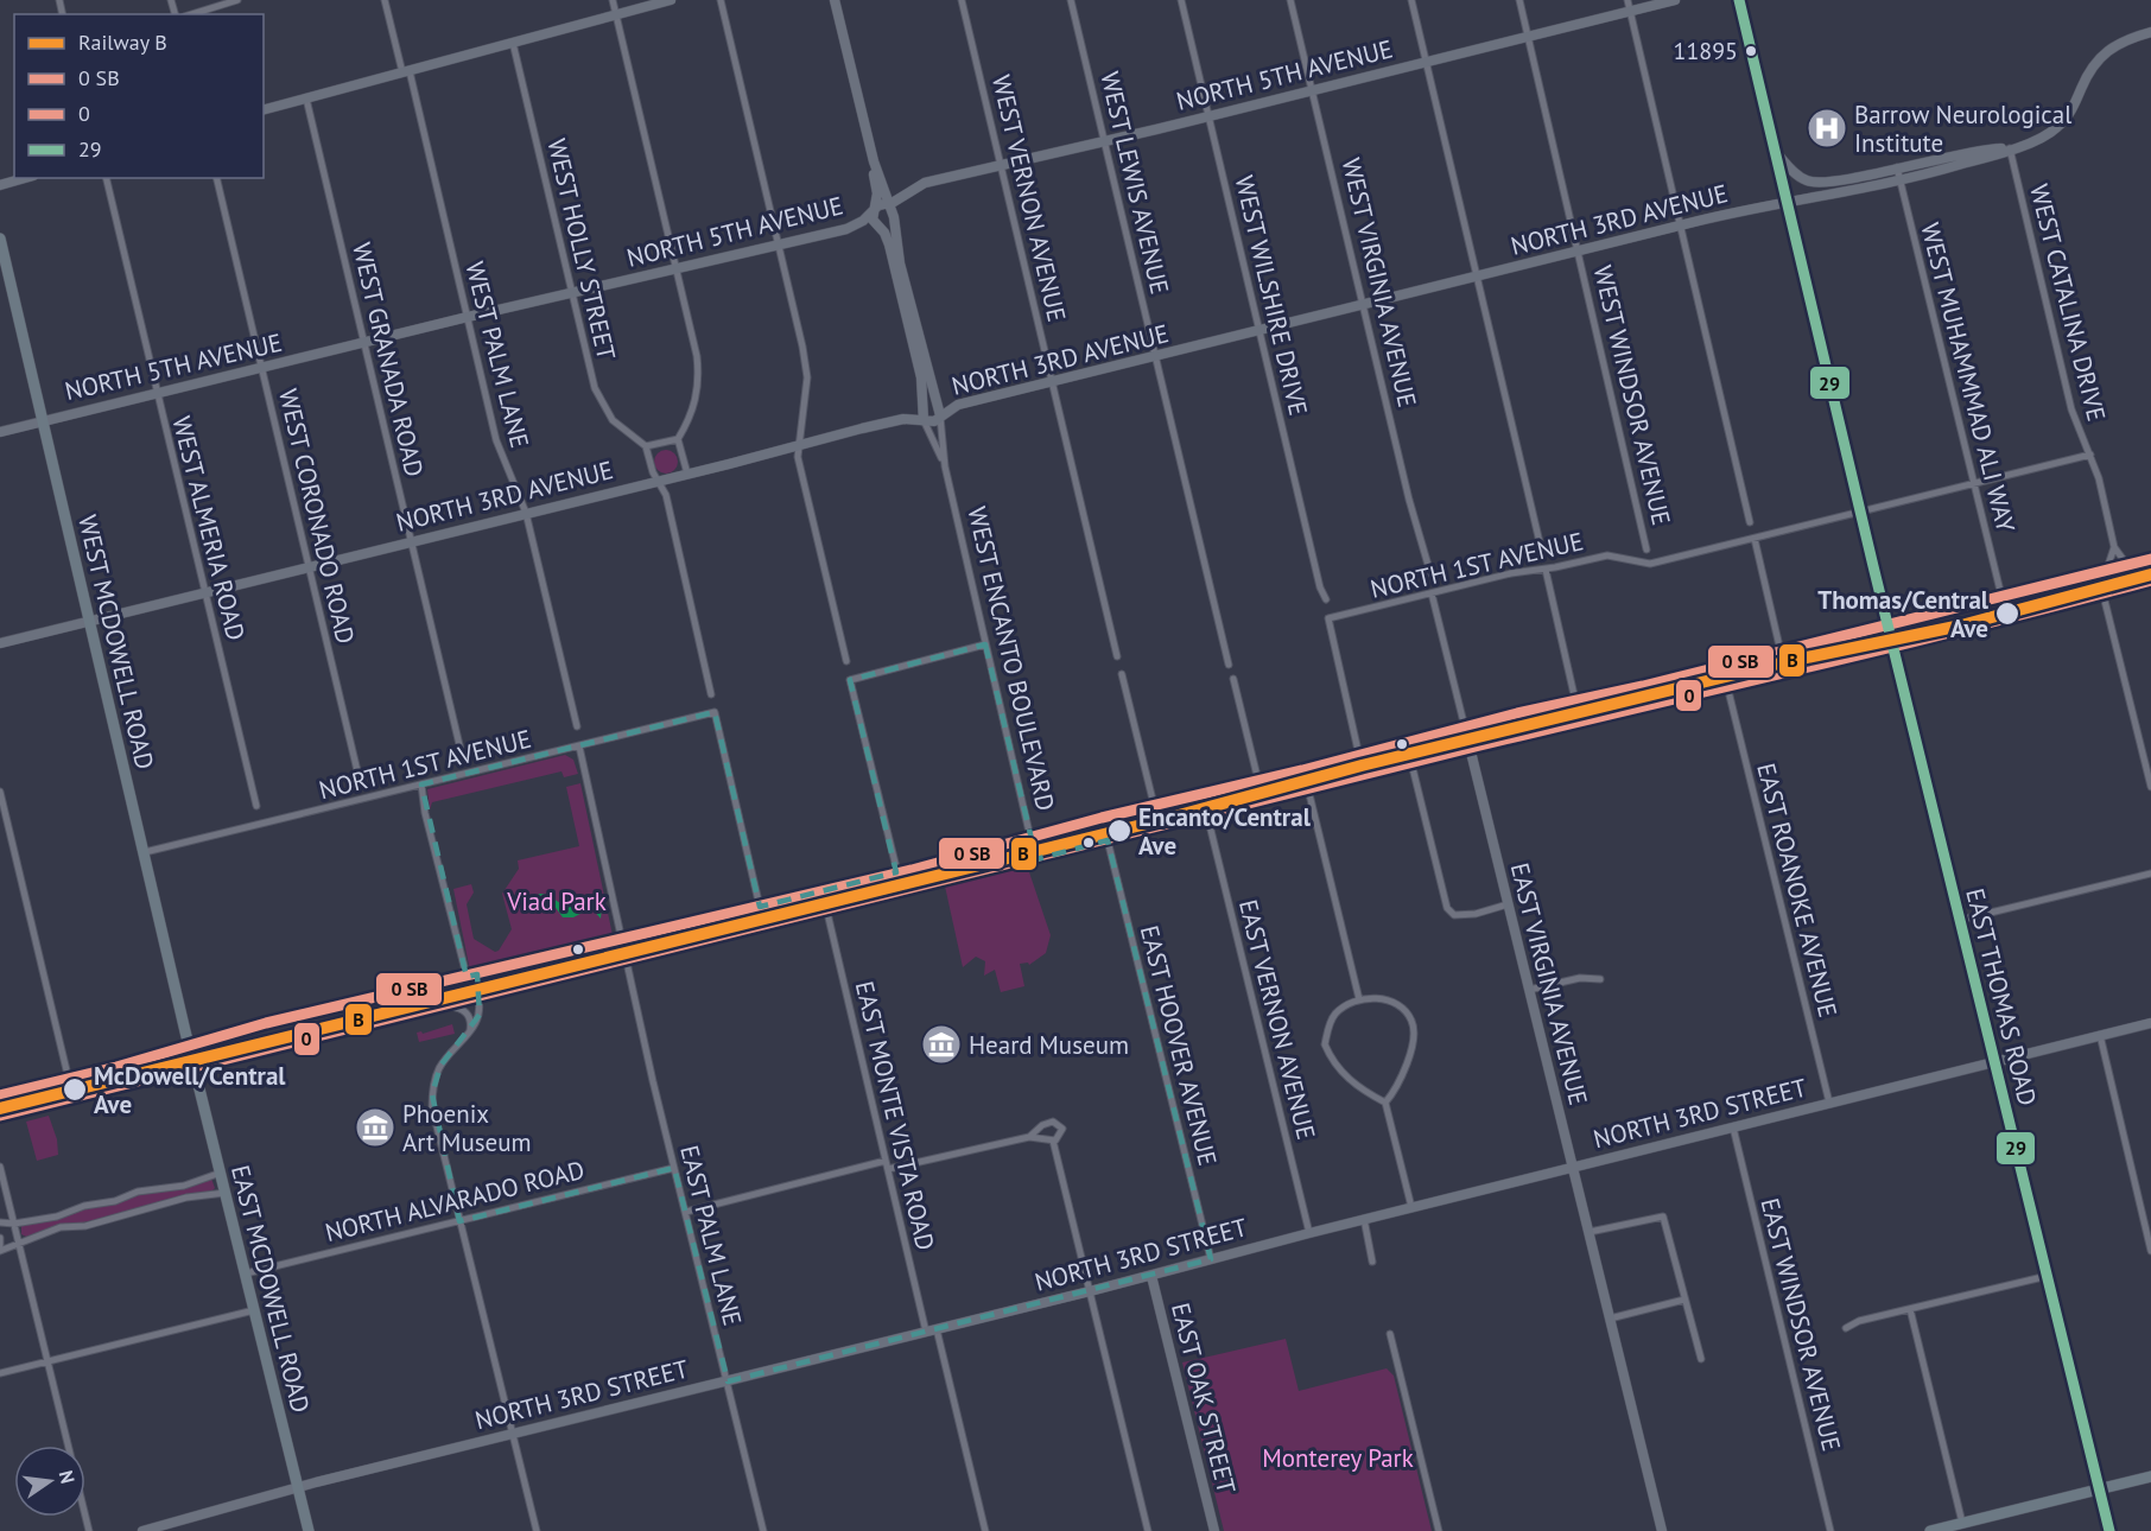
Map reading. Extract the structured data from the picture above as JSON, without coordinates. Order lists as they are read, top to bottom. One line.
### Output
{"streets":{"main road":["WEST MCDOWELL ROAD","EAST MCDOWELL ROAD"],"street":["NORTH 5TH AVENUE","WEST LEWIS AVENUE","WEST VERNON AVENUE","NORTH 3RD AVENUE","WEST HOLLY STREET","WEST VIRGINIA AVENUE","WEST WILSHIRE DRIVE","WEST CATALINA DRIVE","WEST PALM LANE","WEST GRANADA ROAD","WEST MUHAMMMAD ALI WAY","WEST WINDSOR AVENUE","WEST CORONADO ROAD","WEST ALMERIA ROAD","NORTH 1ST AVENUE","WEST ENCANTO BOULEVARD","EAST ROANOKE AVENUE","EAST VIRGINIA AVENUE","EAST THOMAS ROAD","EAST VERNON AVENUE","EAST HOOVER AVENUE","NORTH 3RD STREET","EAST MONTE VISTA ROAD","NORTH ALVARADO ROAD","EAST PALM LANE","EAST WINDSOR AVENUE","EAST OAK STREET"]},"crossings":[["NORTH 5TH AVENUE","WEST LEWIS AVENUE"],["NORTH 5TH AVENUE","WEST VERNON AVENUE"],["NORTH 5TH AVENUE","WEST HOLLY STREET"],["NORTH 5TH AVENUE","WEST VIRGINIA AVENUE"],["NORTH 5TH AVENUE","WEST WILSHIRE DRIVE"],["NORTH 5TH AVENUE","WEST PALM LANE"],["NORTH 5TH AVENUE","WEST GRANADA ROAD"],["NORTH 5TH AVENUE","WEST WINDSOR AVENUE"],["NORTH 5TH AVENUE","WEST CORONADO ROAD"],["NORTH 5TH AVENUE","WEST ALMERIA ROAD"],["NORTH 5TH AVENUE","WEST MCDOWELL ROAD"],["NORTH 5TH AVENUE","WEST ENCANTO BOULEVARD"],["WEST LEWIS AVENUE","NORTH 3RD AVENUE"],["WEST VERNON AVENUE","NORTH 3RD AVENUE"],["NORTH 3RD AVENUE","WEST VIRGINIA AVENUE"],["NORTH 3RD AVENUE","WEST WILSHIRE DRIVE"],["NORTH 3RD AVENUE","WEST CATALINA DRIVE"],["NORTH 3RD AVENUE","WEST PALM LANE"],["NORTH 3RD AVENUE","WEST GRANADA ROAD"],["NORTH 3RD AVENUE","WEST MUHAMMMAD ALI WAY"],["NORTH 3RD AVENUE","WEST WINDSOR AVENUE"],["NORTH 3RD AVENUE","WEST CORONADO ROAD"],["NORTH 3RD AVENUE","WEST ALMERIA ROAD"],["NORTH 3RD AVENUE","WEST MCDOWELL ROAD"],["NORTH 3RD AVENUE","WEST ENCANTO BOULEVARD"],["NORTH 3RD AVENUE","EAST THOMAS ROAD"],["WEST CATALINA DRIVE","NORTH 1ST AVENUE"],["WEST MUHAMMMAD ALI WAY","NORTH 1ST AVENUE"],["NORTH 1ST AVENUE","WEST MCDOWELL ROAD"],["NORTH 1ST AVENUE","EAST THOMAS ROAD"],["WEST MCDOWELL ROAD","EAST MCDOWELL ROAD"],["EAST ROANOKE AVENUE","NORTH 3RD STREET"],["EAST VIRGINIA AVENUE","NORTH 3RD STREET"],["EAST THOMAS ROAD","NORTH 3RD STREET"],["EAST VERNON AVENUE","NORTH 3RD STREET"],["EAST HOOVER AVENUE","NORTH 3RD STREET"],["NORTH 3RD STREET","EAST MONTE VISTA ROAD"],["NORTH 3RD STREET","EAST PALM LANE"],["NORTH 3RD STREET","EAST MCDOWELL ROAD"],["NORTH 3RD STREET","EAST WINDSOR AVENUE"],["NORTH 3RD STREET","EAST OAK STREET"],["NORTH ALVARADO ROAD","EAST PALM LANE"],["NORTH ALVARADO ROAD","EAST MCDOWELL ROAD"]],"parks":["Viad Park","Monterey Park"],"places":{"other":["11895","Thomas/Central Ave","Encanto/Central Ave","McDowell/Central Ave"],"hospital":["Barrow Neurological Institute"],"museum":["Heard Museum","Phoenix Art Museum"]},"lines":["transit line 29","rail line B","transit line 0"],"legend":["Railway B","0 SB","0","29"],"north":"right"}
